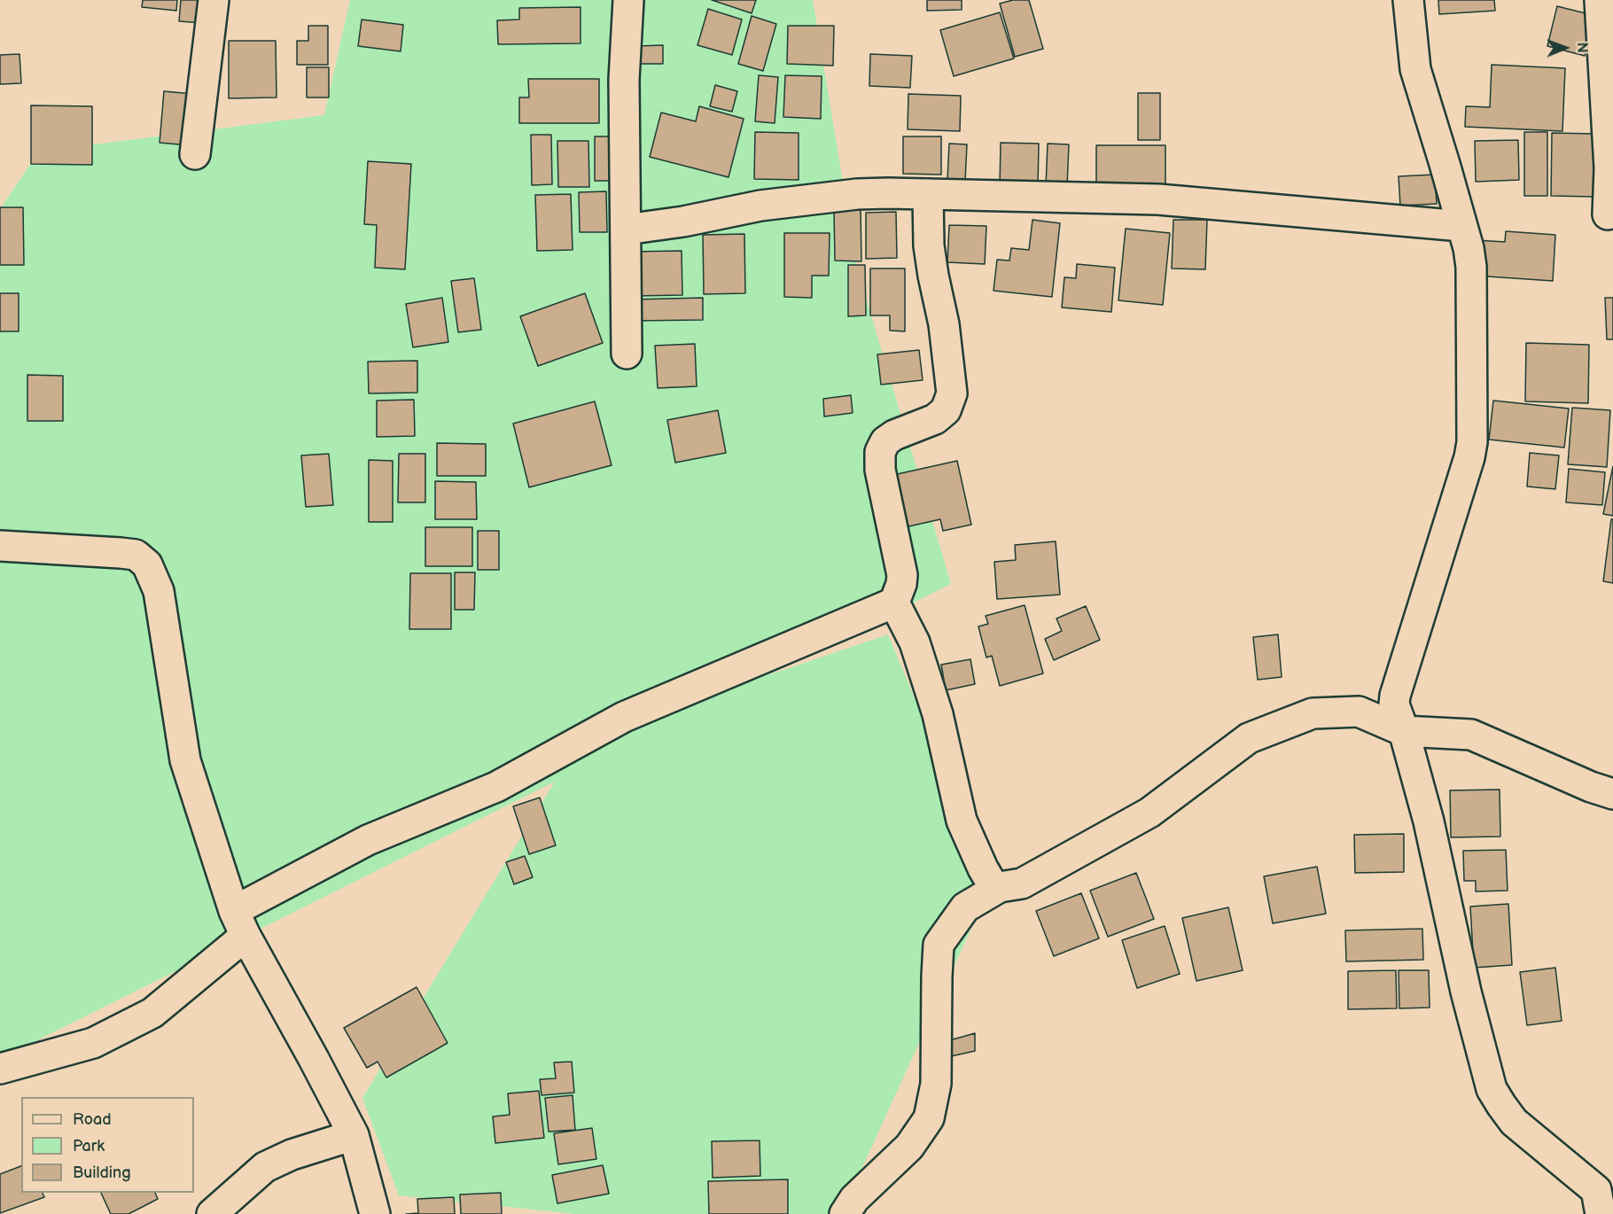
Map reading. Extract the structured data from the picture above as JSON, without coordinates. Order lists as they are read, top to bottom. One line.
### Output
{"legend":["Road","Park","Building"],"north":"right"}
